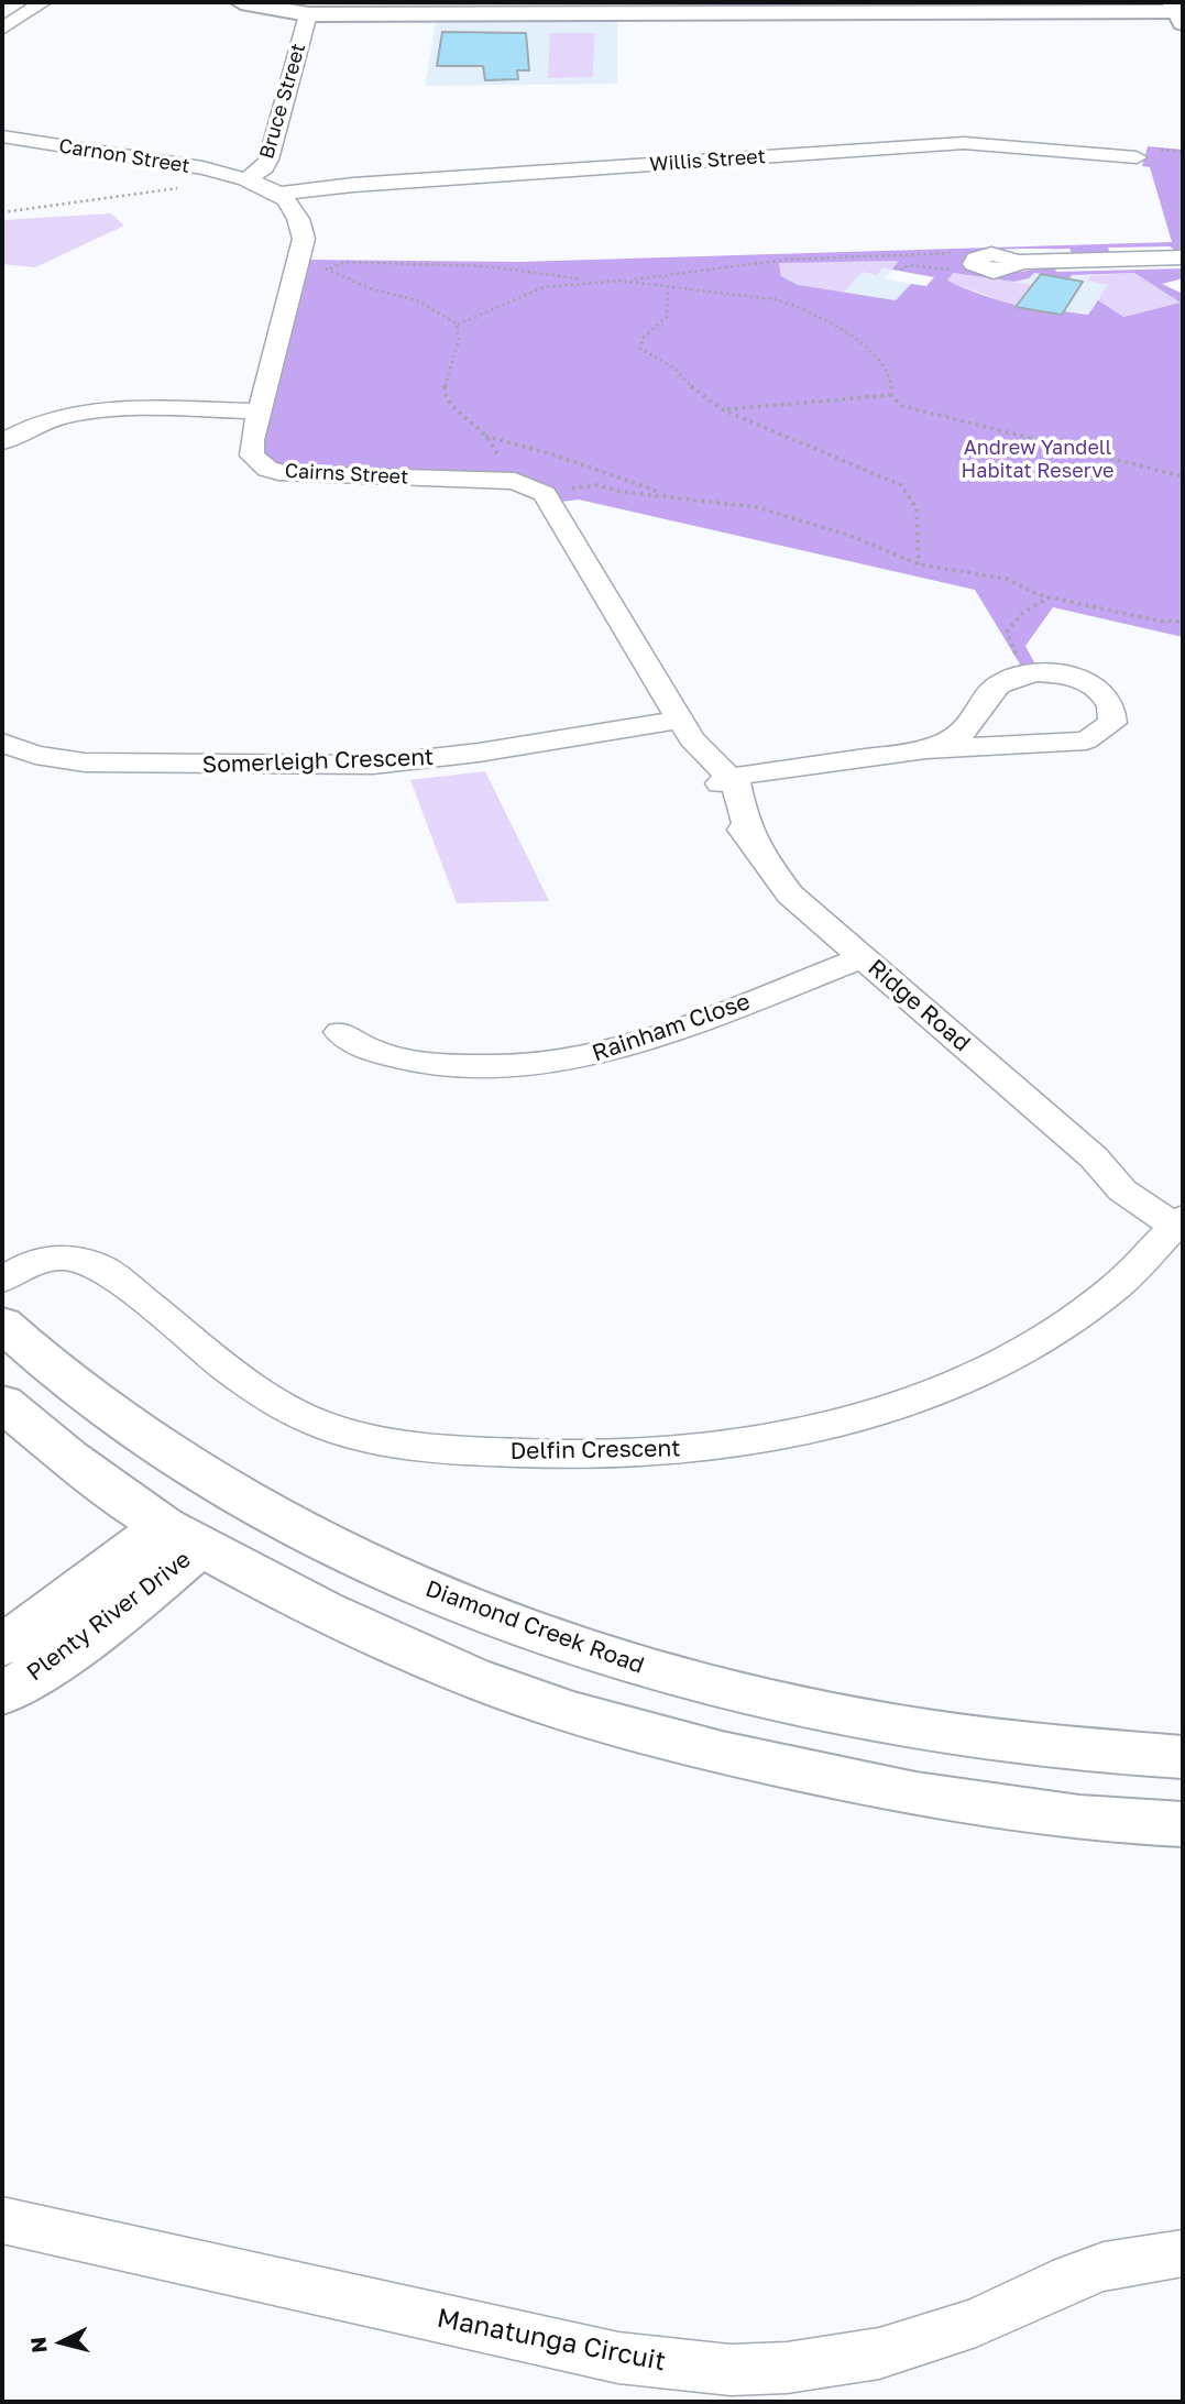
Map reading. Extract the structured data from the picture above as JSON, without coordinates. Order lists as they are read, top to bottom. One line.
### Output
{"streets":{"main road":["Plenty River Drive","Diamond Creek Road"],"street":["Bruce Street","Carnon Street","Willis Street","Cairns Street","Somerleigh Crescent","Ridge Road","Rainham Close","Delfin Crescent","Manatunga Circuit"]},"crossings":[["Bruce Street","Carnon Street"],["Willis Street","Cairns Street"],["Cairns Street","Ridge Road"],["Somerleigh Crescent","Ridge Road"],["Ridge Road","Rainham Close"],["Ridge Road","Delfin Crescent"],["Plenty River Drive","Diamond Creek Road"]],"parks":["Andrew Yandell Habitat Reserve"],"north":"left"}
